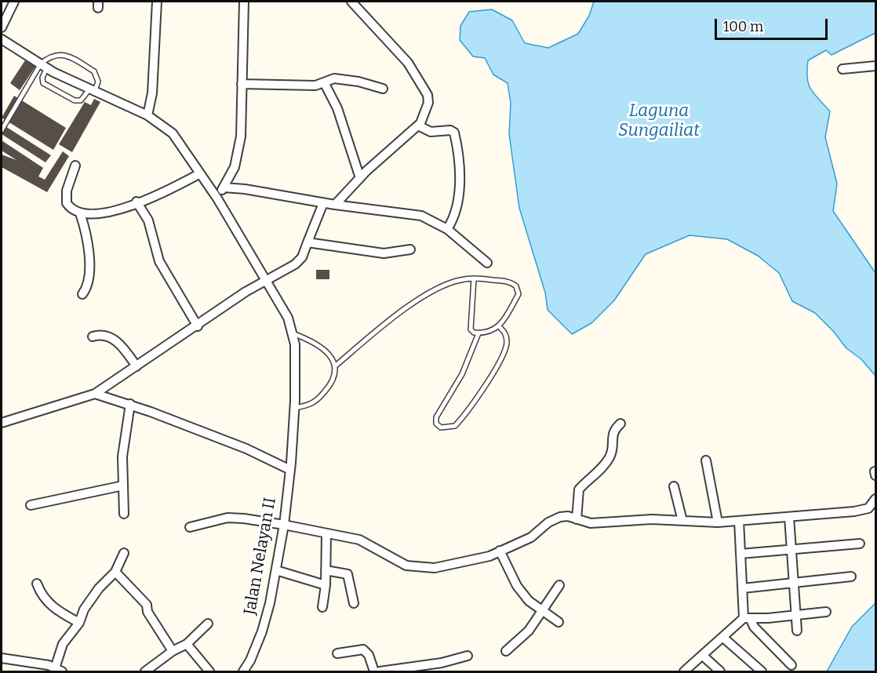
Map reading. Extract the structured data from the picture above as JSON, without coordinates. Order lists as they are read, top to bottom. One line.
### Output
{"streets":{"street":["Jalan Nelayan II"]},"water":["Laguna Sungailiat"],"scale_bar":"100 m"}
